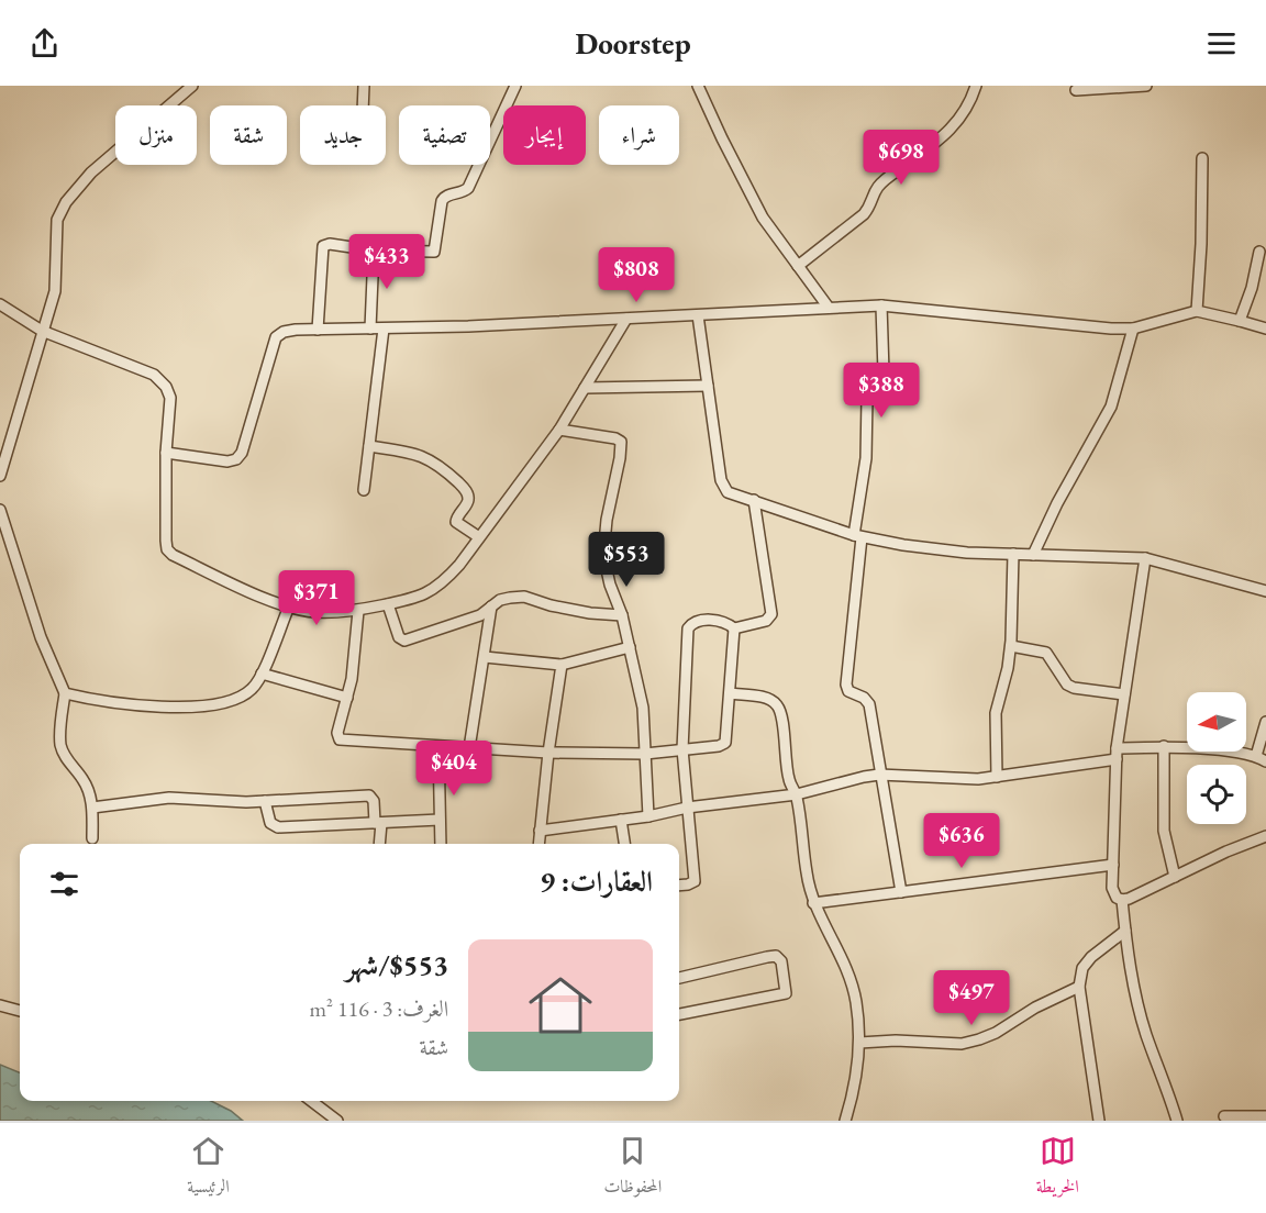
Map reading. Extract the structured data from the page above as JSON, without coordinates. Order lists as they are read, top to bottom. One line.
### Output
{"north":"left","page":{"header":"Doorstep","chip":["شراء","إيجار","تصفية","جديد","شقة","منزل"],"price":["$698","$433","$808","$388","$553","$371","$404","$636","$497"],"heading":"العقارات: 9","list":[{"name":"$553/شهر","note":"الغرف: 3 · 116 m² · شقة"}],"tabs":["الخريطة","المحفوظات","الرئيسية"]}}
